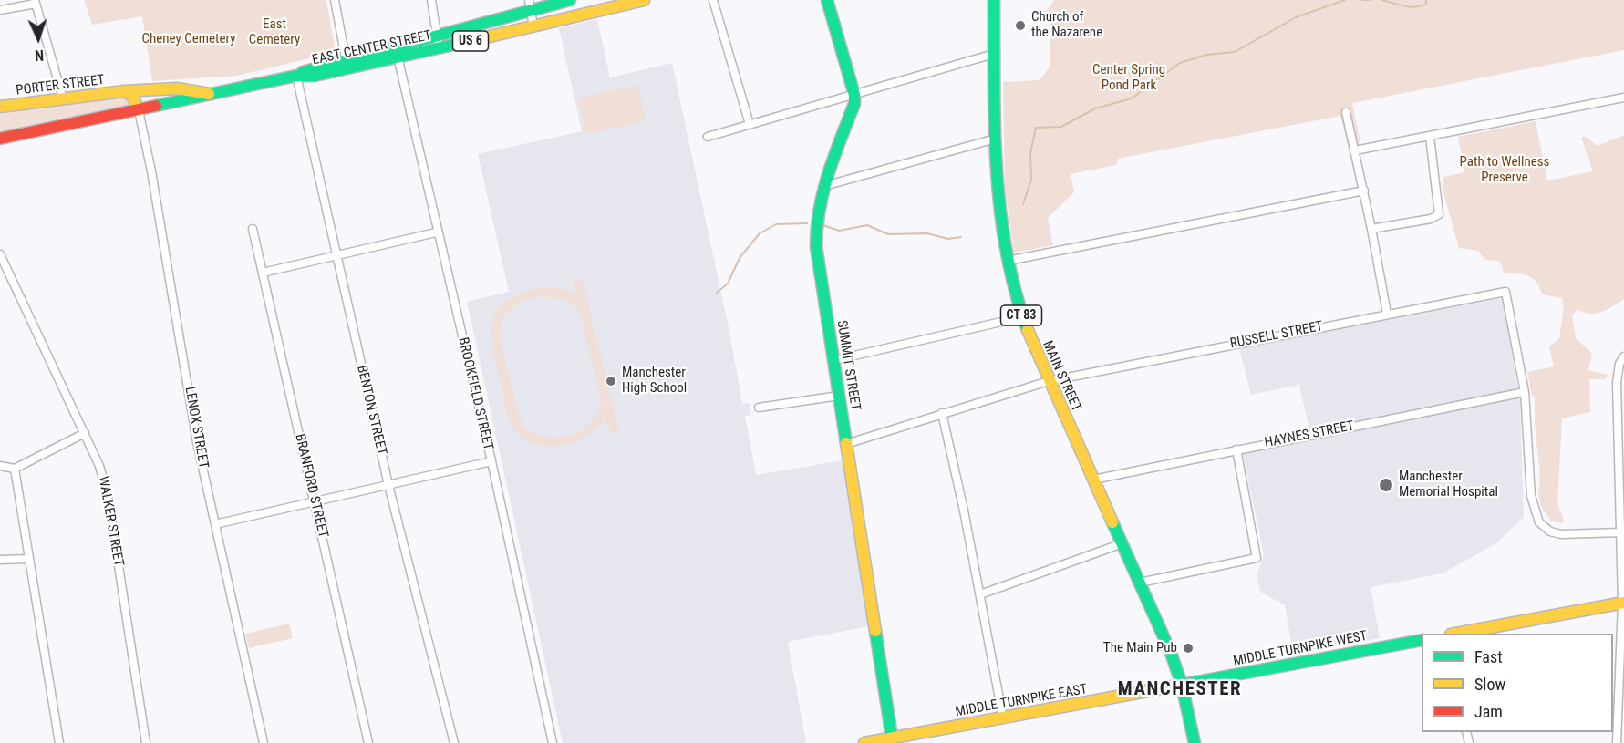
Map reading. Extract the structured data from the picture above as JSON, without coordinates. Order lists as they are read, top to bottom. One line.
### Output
{"streets":{"main road":["US 6","EAST CENTER STREET","PORTER STREET","CT 83","SUMMIT STREET","MAIN STREET","MIDDLE TURNPIKE WEST","MIDDLE TURNPIKE EAST"],"street":["RUSSELL STREET","BROOKFIELD STREET","BENTON STREET","LENOX STREET","HAYNES STREET","BRANFORD STREET","WALKER STREET"]},"crossings":[["EAST CENTER STREET","PORTER STREET"],["EAST CENTER STREET","BROOKFIELD STREET"],["EAST CENTER STREET","BENTON STREET"],["EAST CENTER STREET","LENOX STREET"],["PORTER STREET","LENOX STREET"],["RUSSELL STREET","SUMMIT STREET"],["RUSSELL STREET","MAIN STREET"],["RUSSELL STREET","HAYNES STREET"],["SUMMIT STREET","MIDDLE TURNPIKE EAST"],["MAIN STREET","HAYNES STREET"],["MAIN STREET","MIDDLE TURNPIKE WEST"],["MAIN STREET","MIDDLE TURNPIKE EAST"],["MIDDLE TURNPIKE WEST","MIDDLE TURNPIKE EAST"]],"districts":["MANCHESTER"],"parks":["East Cemetery","Cheney Cemetery","Center Spring Pond Park","Path to Wellness Preserve"],"places":["Church of the Nazarene","Manchester High School","Manchester Memorial Hospital","The Main Pub"],"legend":["Fast","Slow","Jam"],"north":"bottom"}
